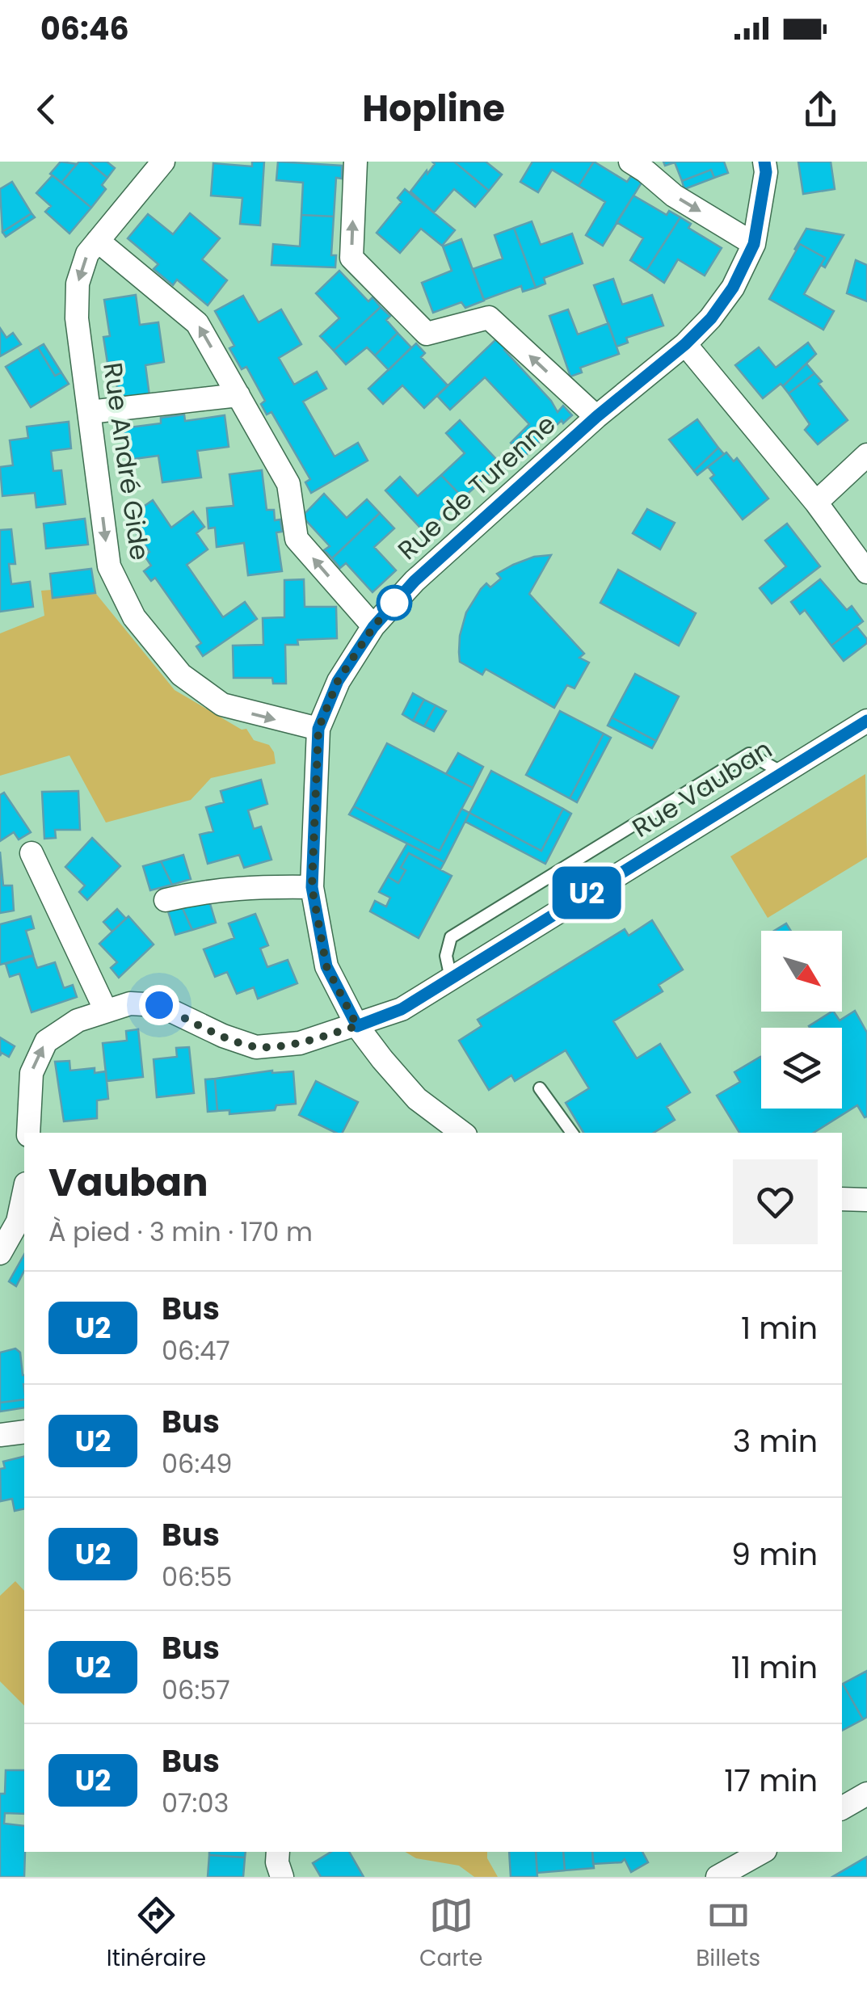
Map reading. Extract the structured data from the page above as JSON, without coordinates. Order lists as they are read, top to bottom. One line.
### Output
{"streets":{"street":["Rue André Gide","Rue de Turenne","Rue Vauban"]},"crossings":[["Rue André Gide","Rue de Turenne"],["Rue de Turenne","Rue Vauban"]],"lines":["bus line U2"],"north":"bottom right","page":{"status":"06:46","header":"Hopline","on_map":"U2","heading":["Vauban","À pied · 3 min · 170 m"],"list":[{"mark":"U2","name":"Bus","note":"06:47","value":"1 min"},{"mark":"U2","name":"Bus","note":"06:49","value":"3 min"},{"mark":"U2","name":"Bus","note":"06:55","value":"9 min"},{"mark":"U2","name":"Bus","note":"06:57","value":"11 min"},{"mark":"U2","name":"Bus","note":"07:03","value":"17 min"}],"tabs":["Itinéraire","Carte","Billets"]}}
